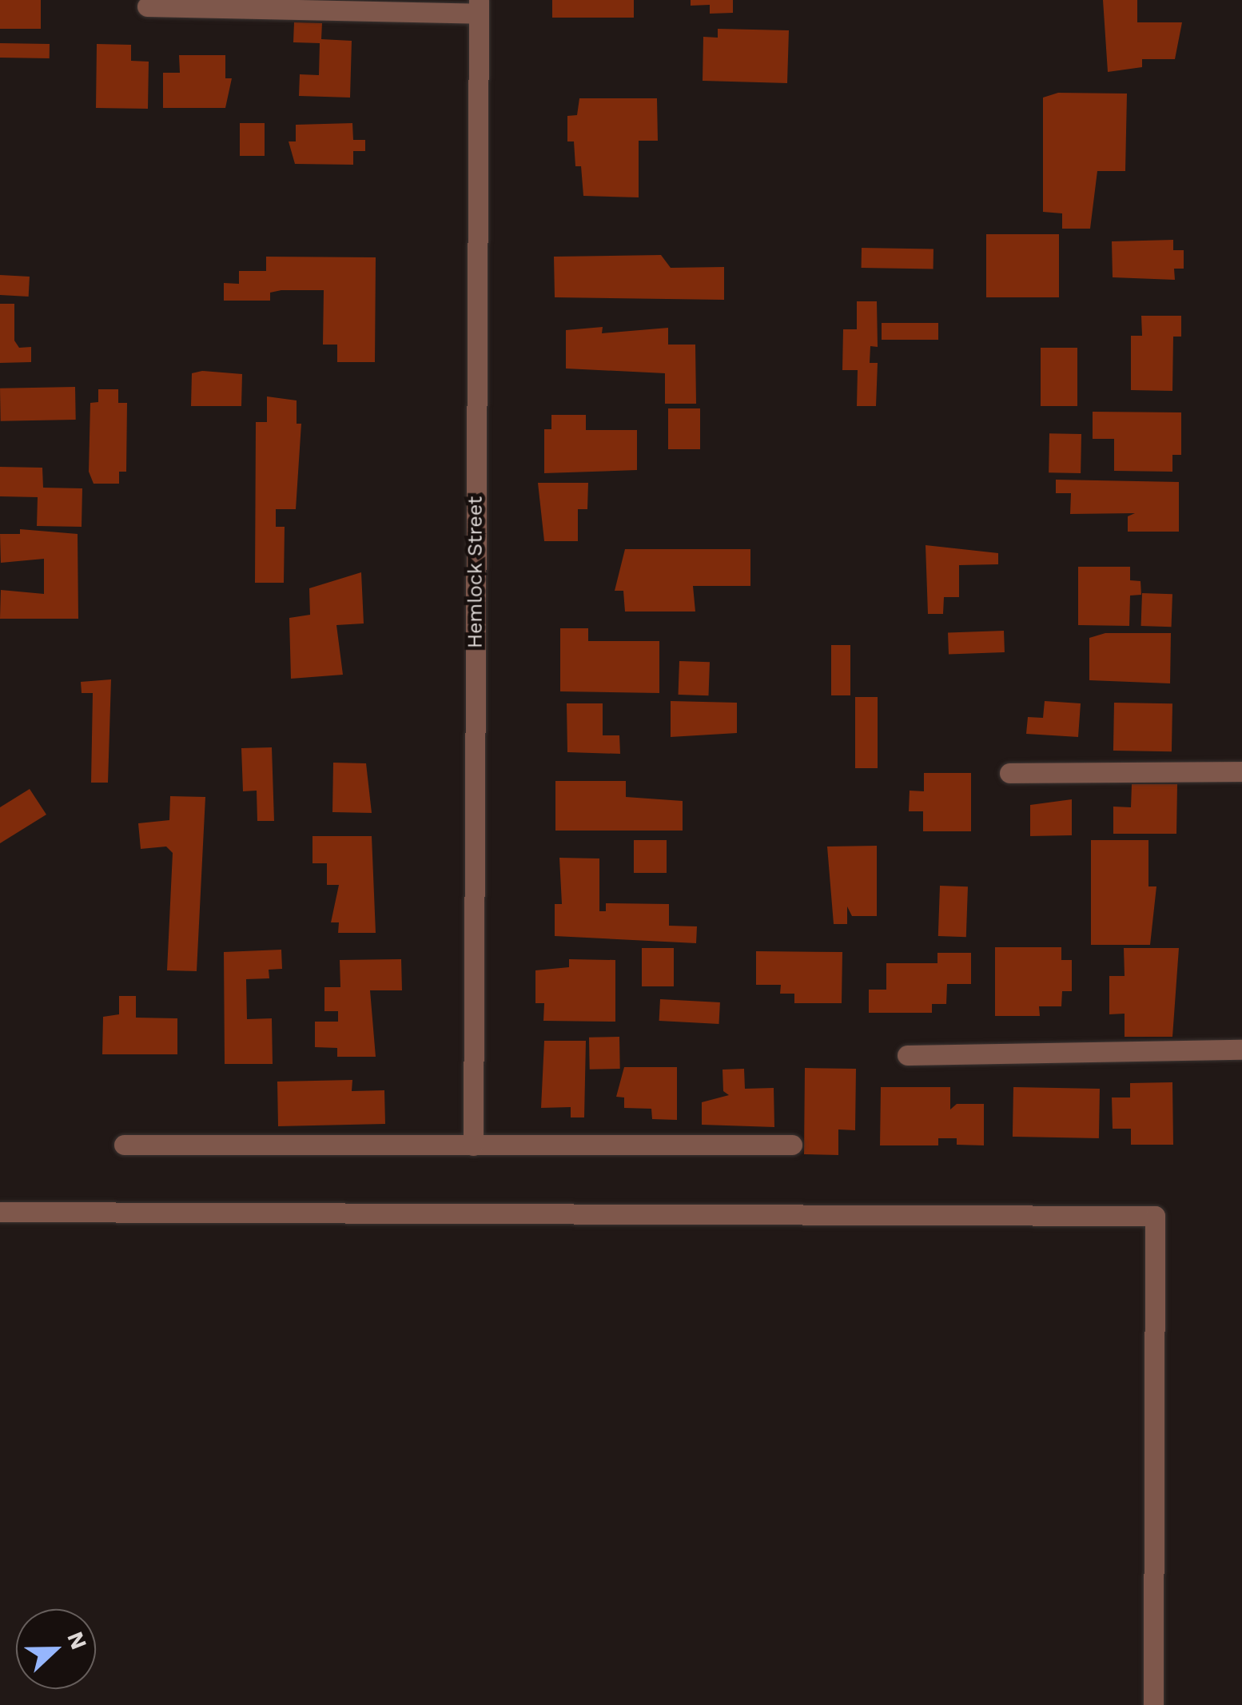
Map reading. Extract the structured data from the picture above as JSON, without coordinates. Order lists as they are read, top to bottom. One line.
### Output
{"streets":{"street":["Hemlock Street"]},"north":"right"}
